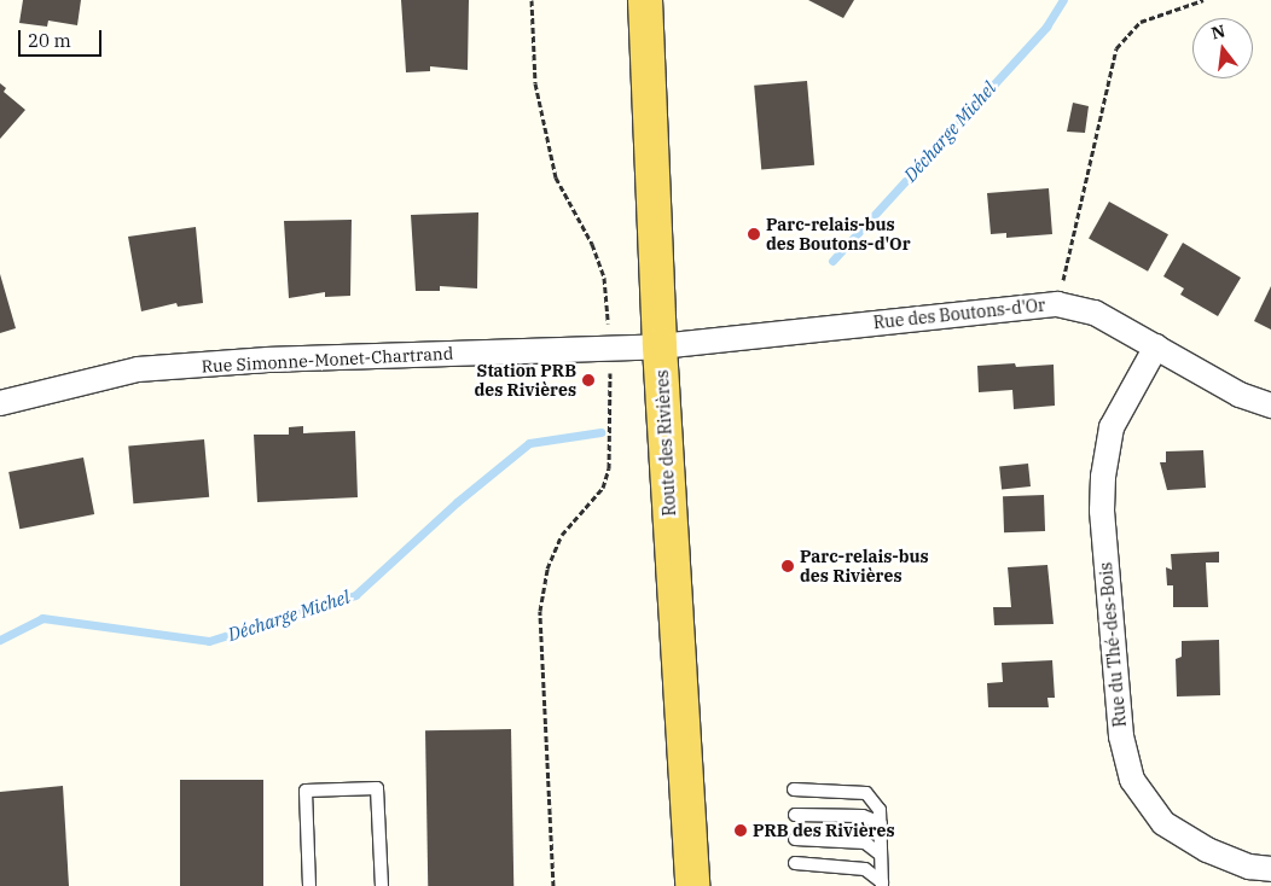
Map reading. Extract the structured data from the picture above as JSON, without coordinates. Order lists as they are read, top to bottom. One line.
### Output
{"streets":{"main road":["Route des Rivières"],"street":["Rue des Boutons-d'Or","Rue Simonne-Monet-Chartrand","Rue du Thé-des-Bois"]},"crossings":[["Rue des Boutons-d'Or","Rue Simonne-Monet-Chartrand"],["Rue des Boutons-d'Or","Route des Rivières"],["Rue des Boutons-d'Or","Rue du Thé-des-Bois"],["Rue Simonne-Monet-Chartrand","Route des Rivières"]],"water":["Décharge Michel"],"places":["Parc-relais-bus des Boutons-d'Or","Station PRB des Rivières","Parc-relais-bus des Rivières","PRB des Rivières"],"scale_bar":"20 m","north":"top"}
